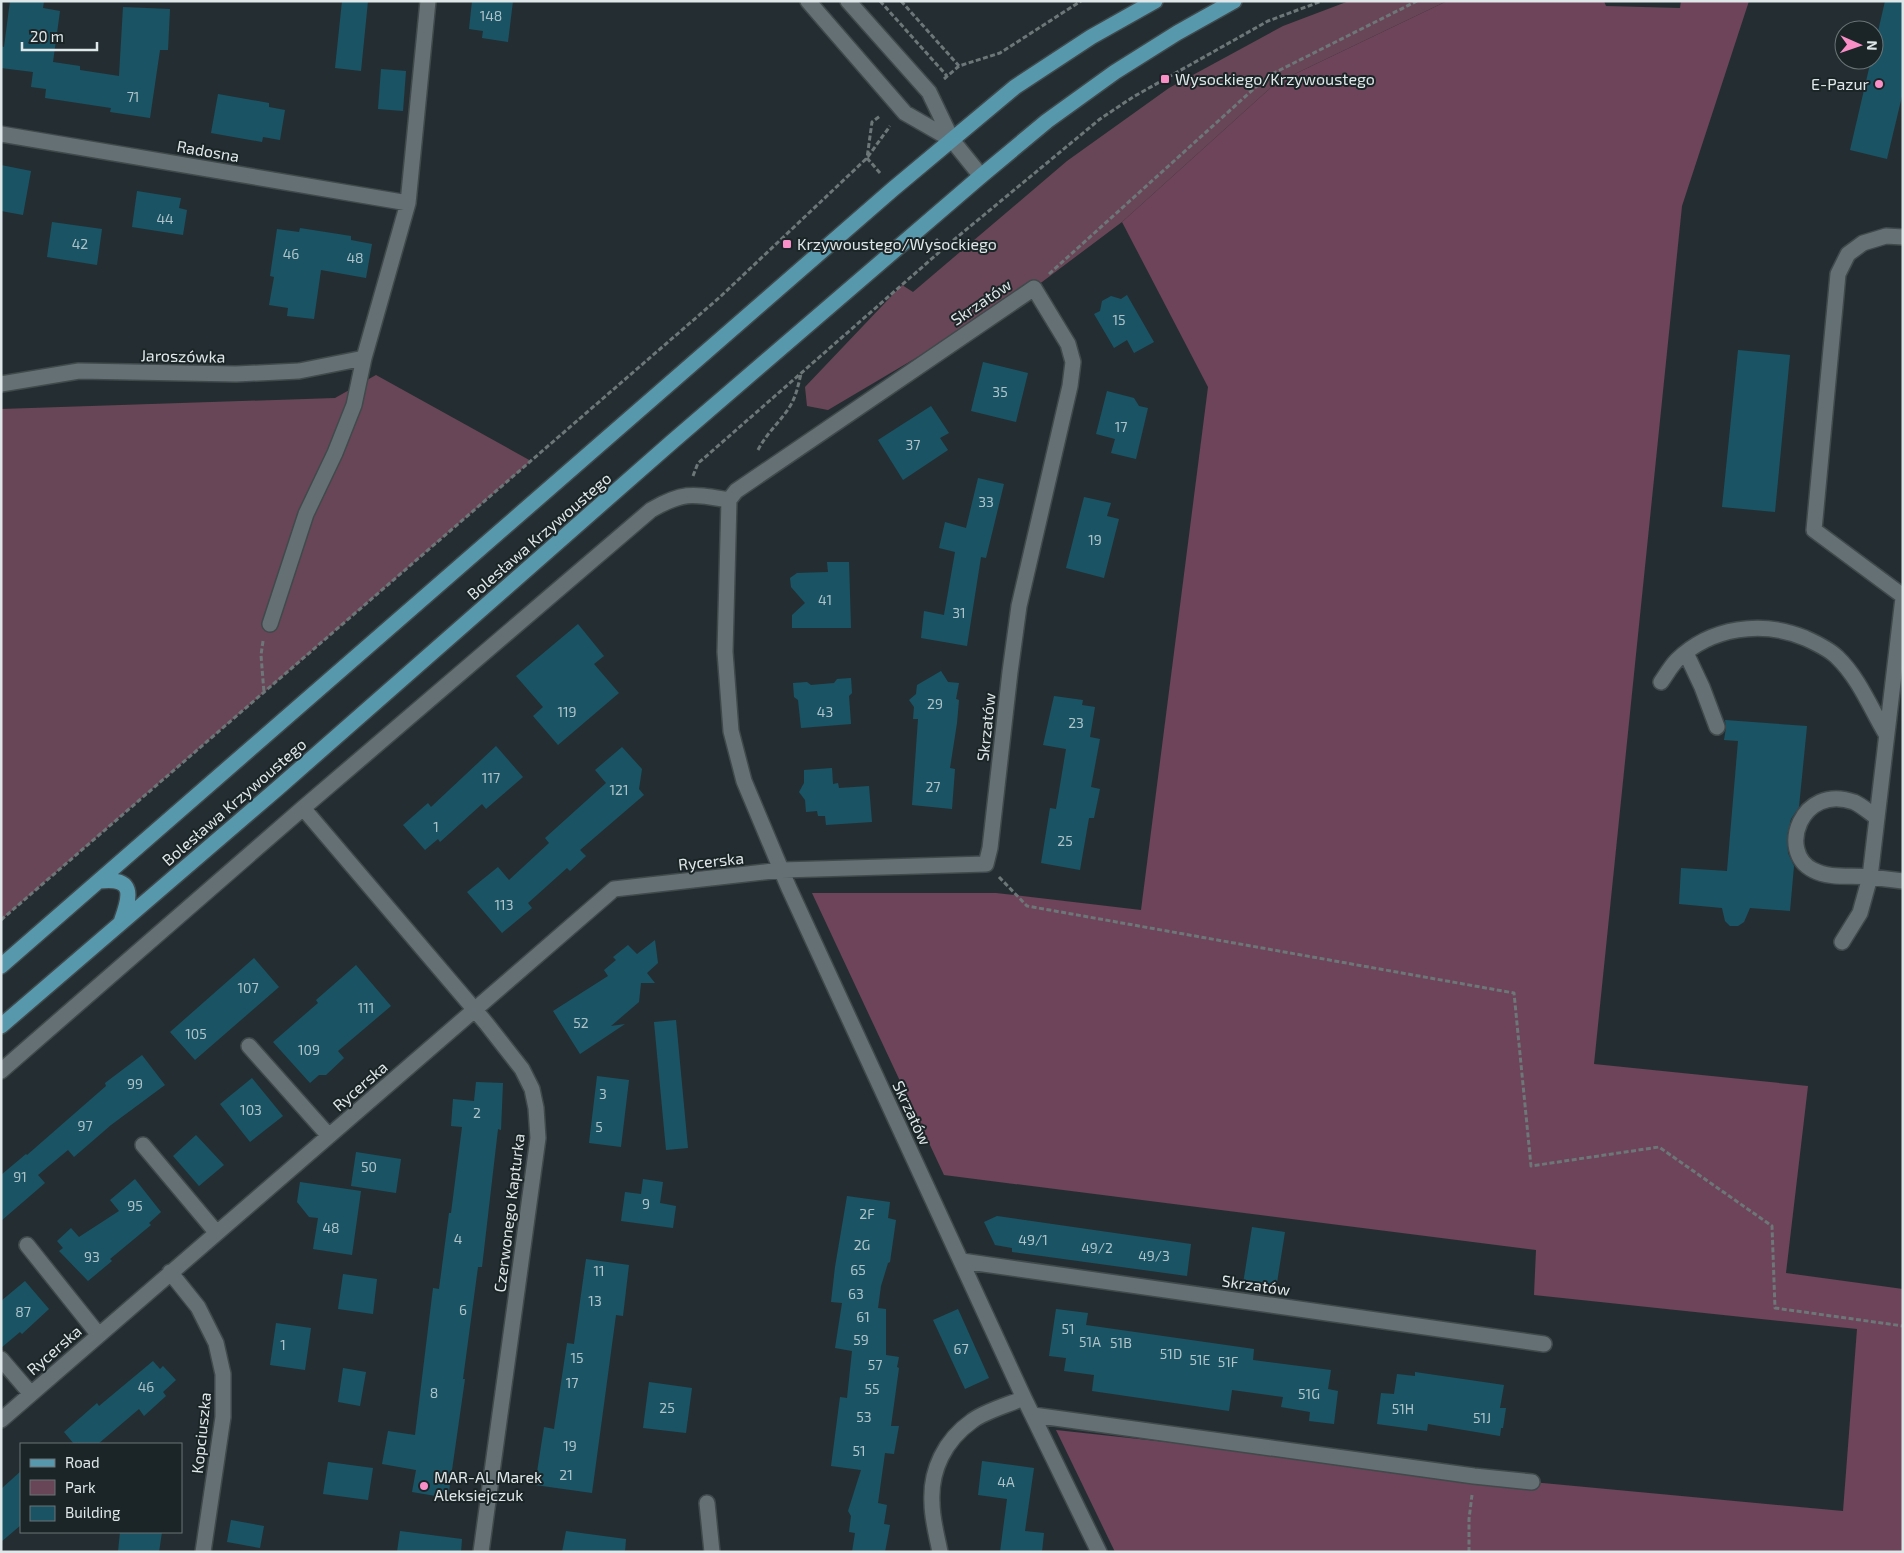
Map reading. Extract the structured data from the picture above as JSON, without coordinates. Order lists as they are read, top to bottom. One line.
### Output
{"streets":{"main road":["Bolesława Krzywoustego"],"street":["Radosna","Skrzatów","Jaroszówka","Rycerska","Czerwonego Kapturka","Kopciuszka"]},"crossings":[["Skrzatów","Rycerska"],["Rycerska","Czerwonego Kapturka"],["Rycerska","Kopciuszka"]],"places":{"transit":["Wysockiego/Krzywoustego","Krzywoustego/Wysockiego"],"other":["E-Pazur","MAR-AL Marek Aleksiejczuk"]},"house_numbers":["148","71","44","42","46","48","15","35","17","37","33","19","41","31","29","119","43","23","117","27","121","1","25","113","107","111","52","105","109","99","3","103","2","97","5","50","91","9","95","2F","48","4","49/1","2G","49/2","49/3","93","65","11","63","13","6","87","61","51","59","51A","51B","1","67","51D","15","51E","51F","57","17","46","55","8","51G","25","51H","53","51J","19","51","21","4A"],"legend":["Road","Park","Building"],"scale_bar":"20 m","north":"right"}
